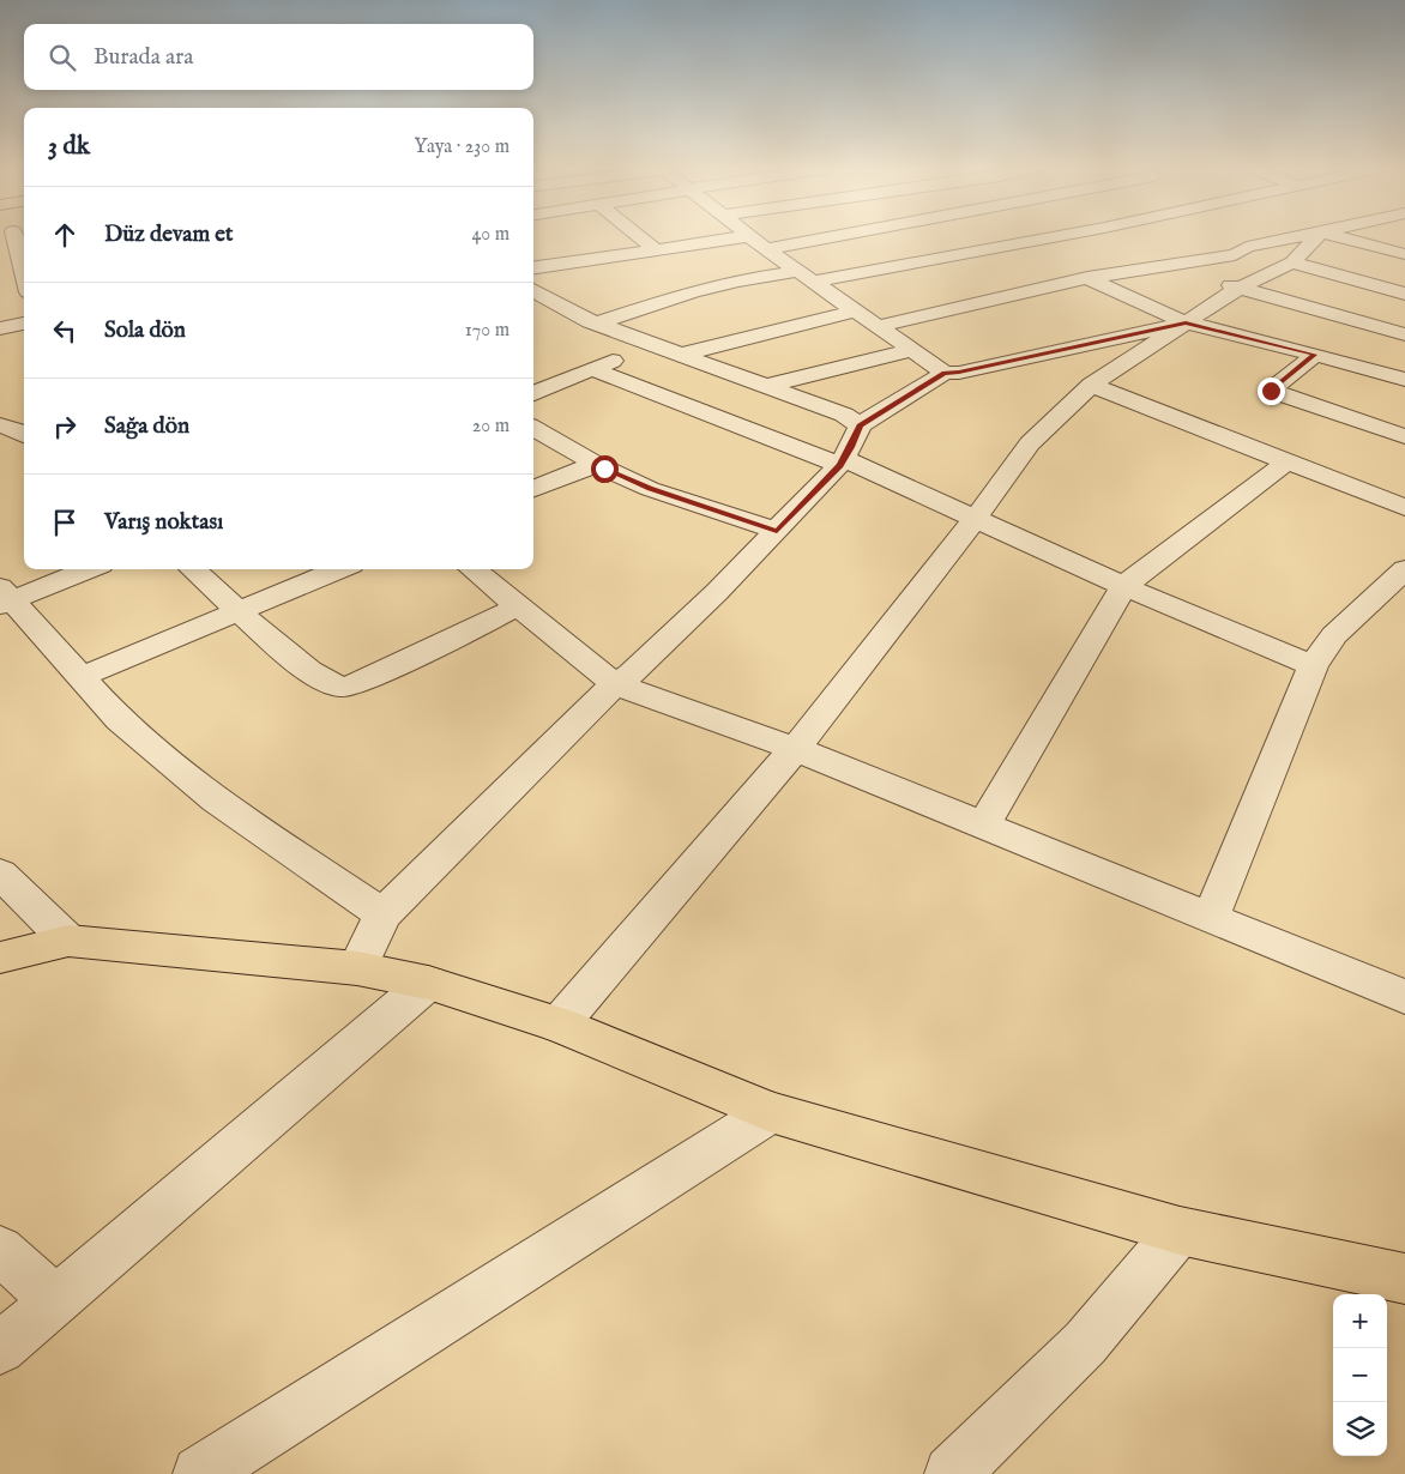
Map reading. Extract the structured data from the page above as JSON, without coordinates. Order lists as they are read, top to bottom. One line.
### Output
{"page":{"search":"Burada ara","heading":["3 dk","Yaya · 230 m"],"list":[["Düz devam et","40 m"],["Sola dön","170 m"],["Sağa dön","20 m"],"Varış noktası"],"map_buttons":["+","−"]}}
